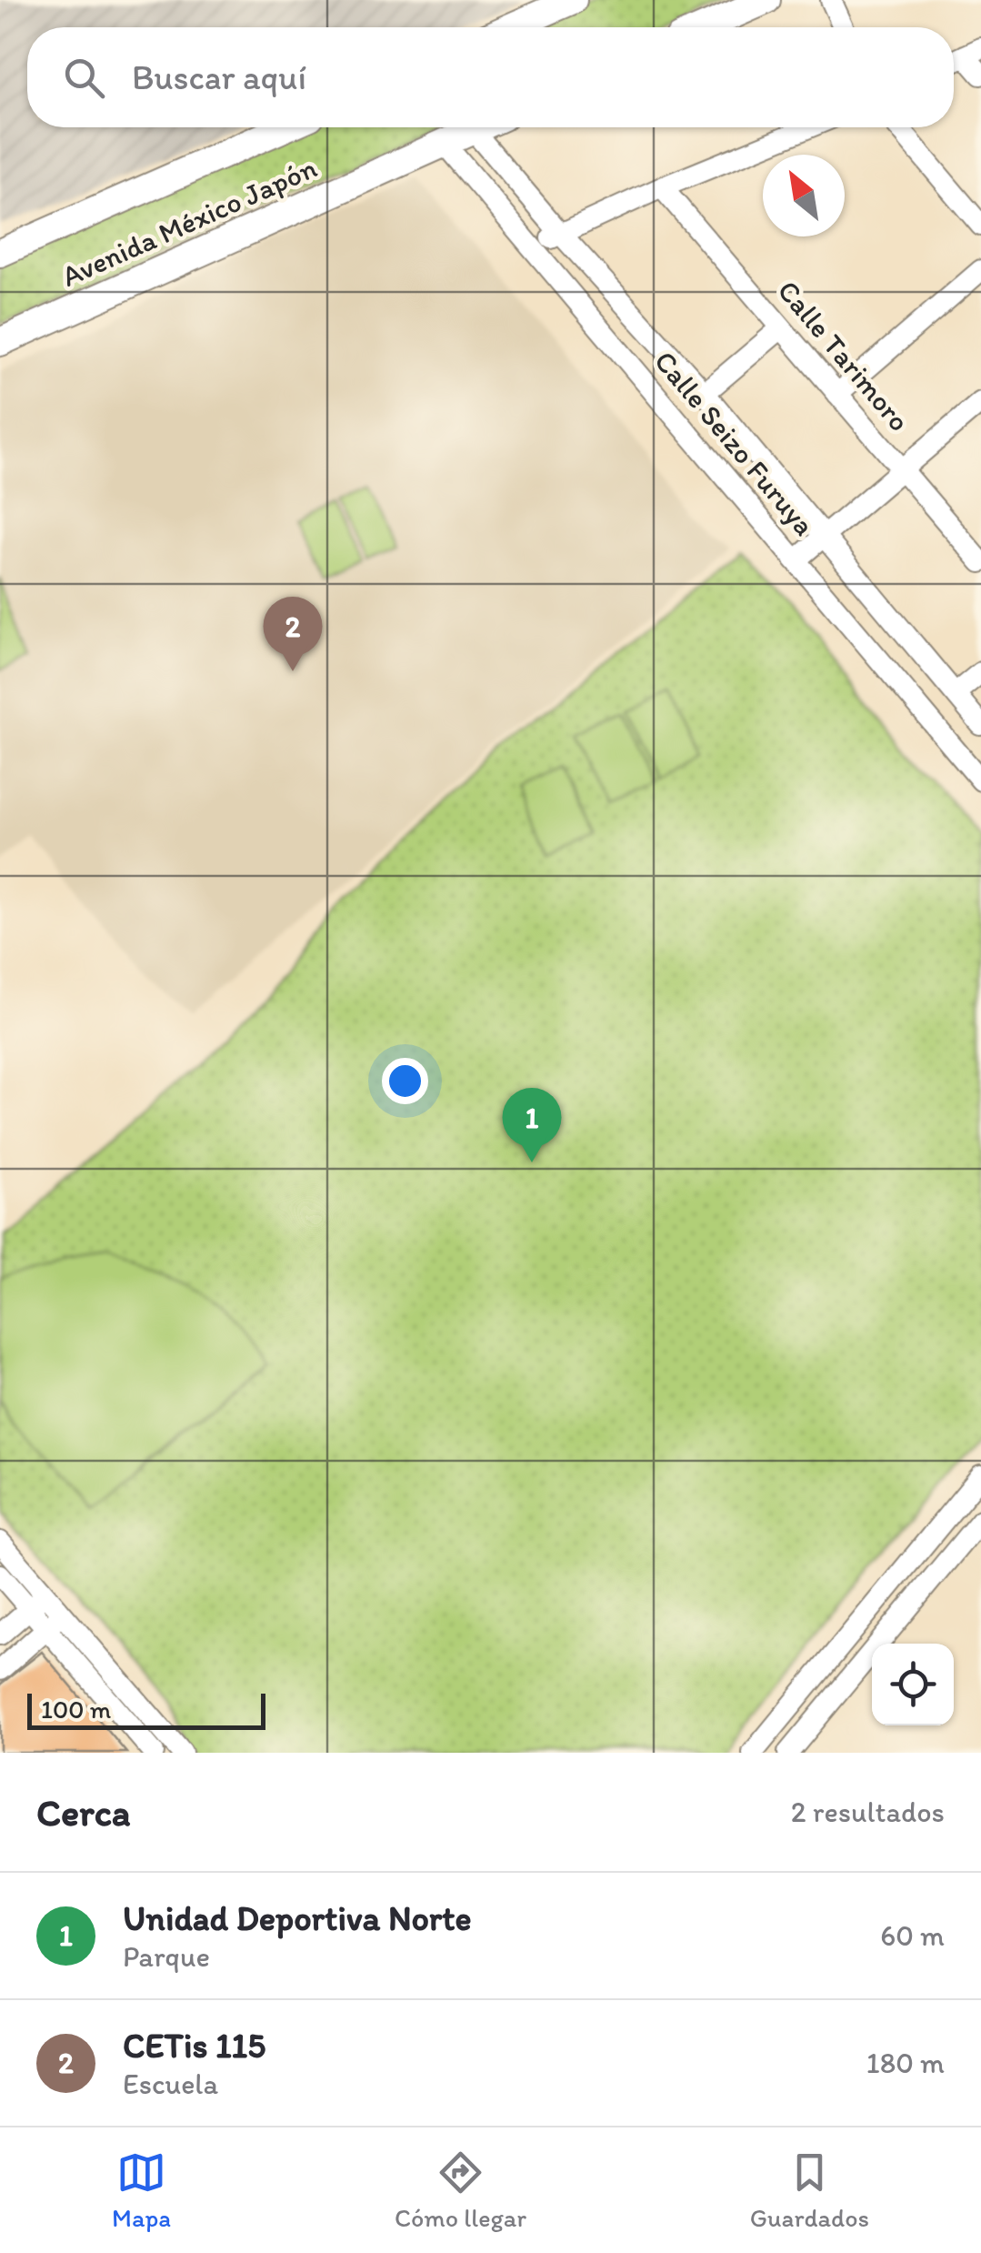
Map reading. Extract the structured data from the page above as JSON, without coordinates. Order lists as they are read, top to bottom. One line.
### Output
{"streets":{"main road":["Avenida México Japón"],"street":["Calle Tarimoro","Calle Seizo Furuya"]},"crossings":[["Avenida México Japón","Calle Seizo Furuya"]],"scale_bar":"100 m","north":"top left","page":{"search":"Buscar aquí","pins":["2","1"],"scale":"100 m","heading":["Cerca","2 resultados"],"list":[{"mark":"1","name":"Unidad Deportiva Norte","note":"Parque","value":"60 m"},{"mark":"2","name":"CETis 115","note":"Escuela","value":"180 m"}],"nav":["Mapa","Cómo llegar","Guardados"]}}
